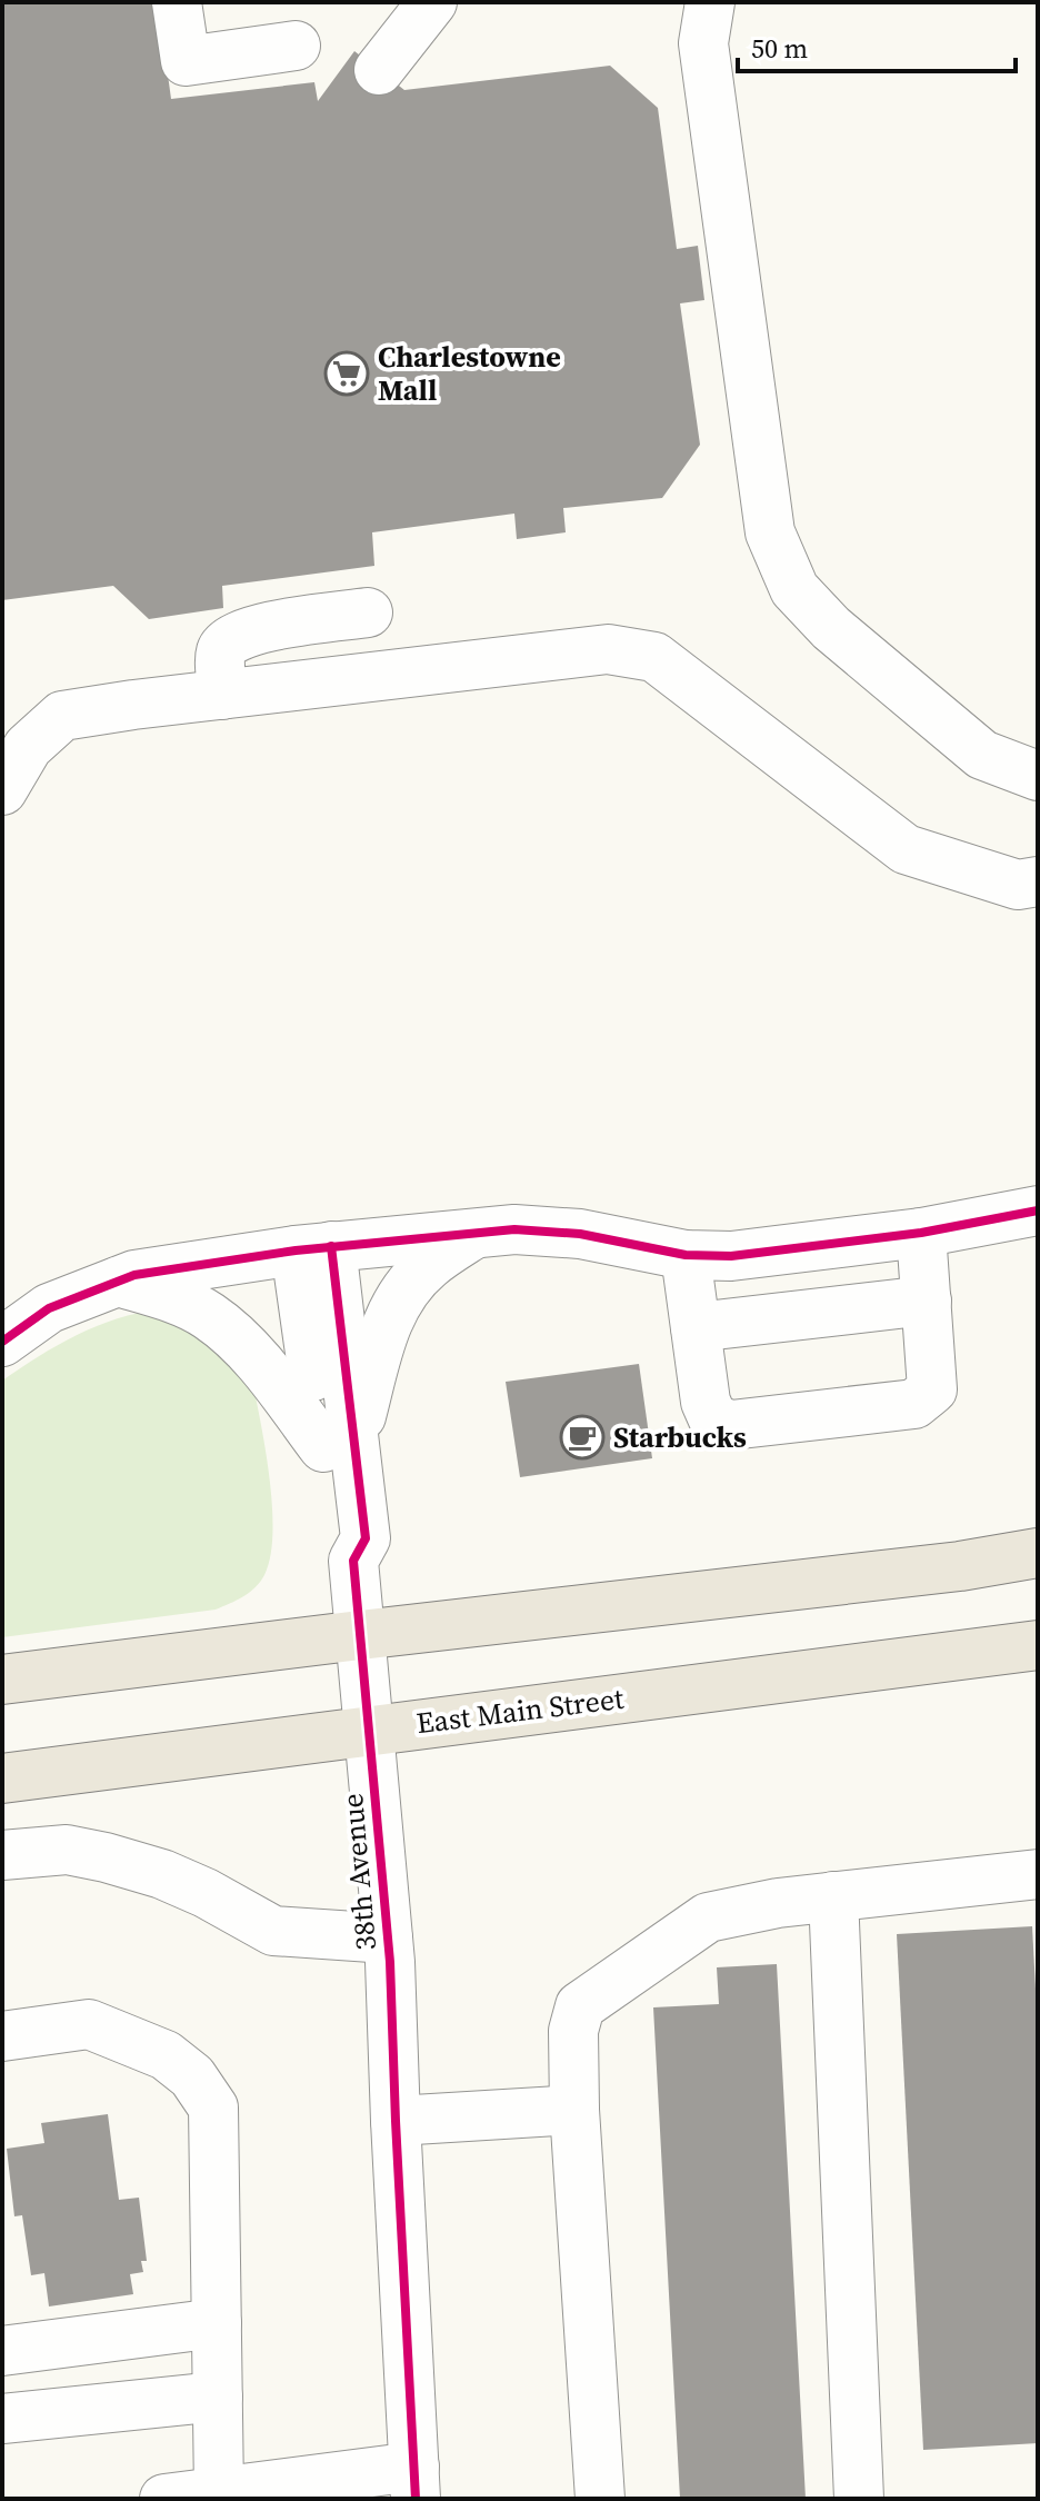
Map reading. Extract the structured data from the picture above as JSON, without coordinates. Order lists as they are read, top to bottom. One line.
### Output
{"streets":{"main road":["East Main Street"],"street":["38th Avenue"]},"crossings":[["East Main Street","38th Avenue"]],"places":{"supermarket":["Charlestowne Mall"],"cafe":["Starbucks"]},"scale_bar":"50 m"}
